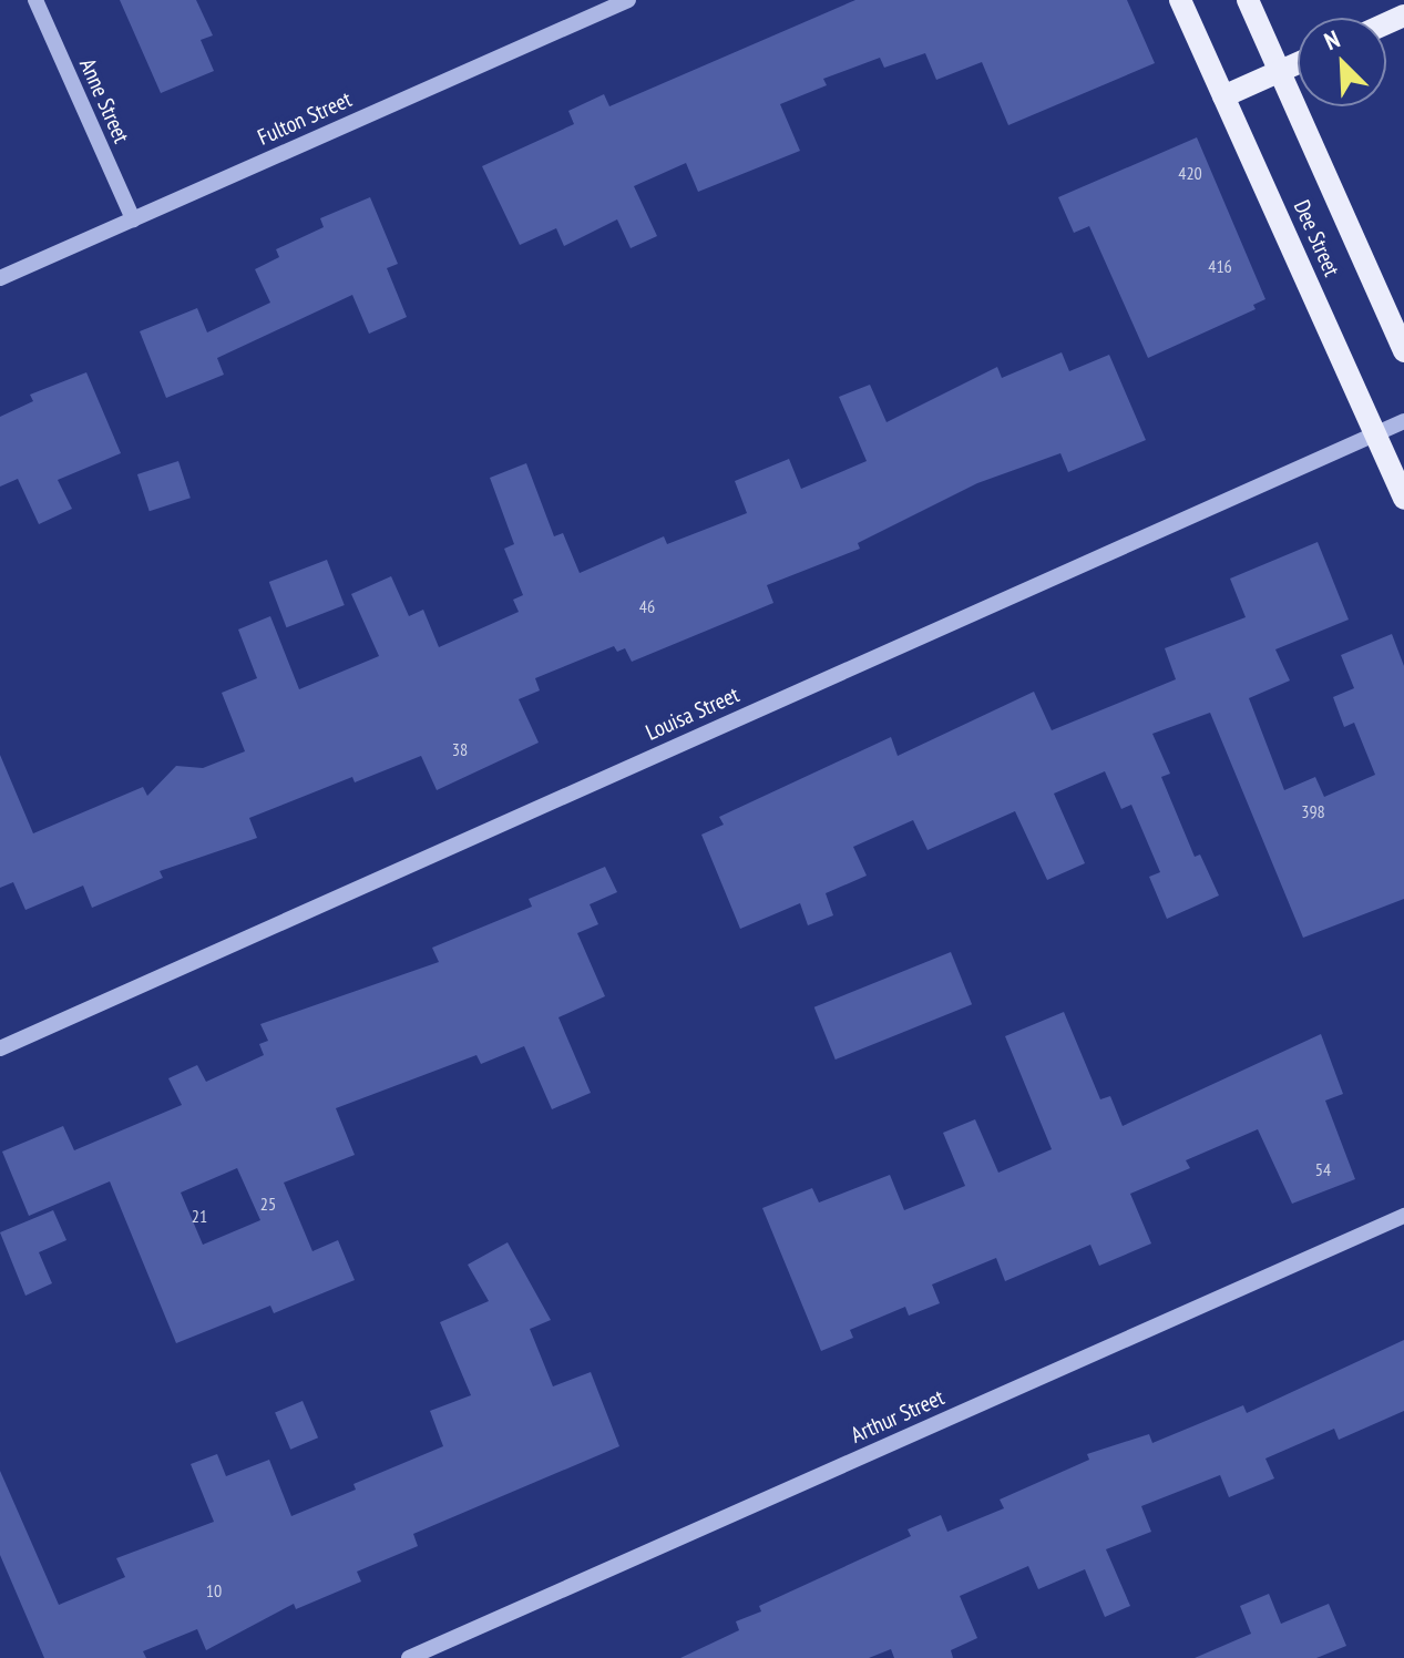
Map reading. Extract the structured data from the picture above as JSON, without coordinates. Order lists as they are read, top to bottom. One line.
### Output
{"streets":{"main road":["Dee Street"],"street":["Anne Street","Fulton Street","Louisa Street","Arthur Street"]},"crossings":[["Anne Street","Fulton Street"],["Dee Street","Louisa Street"]],"house_numbers":["420","416","46","38","398","54","25","21","10"],"north":"top left"}
